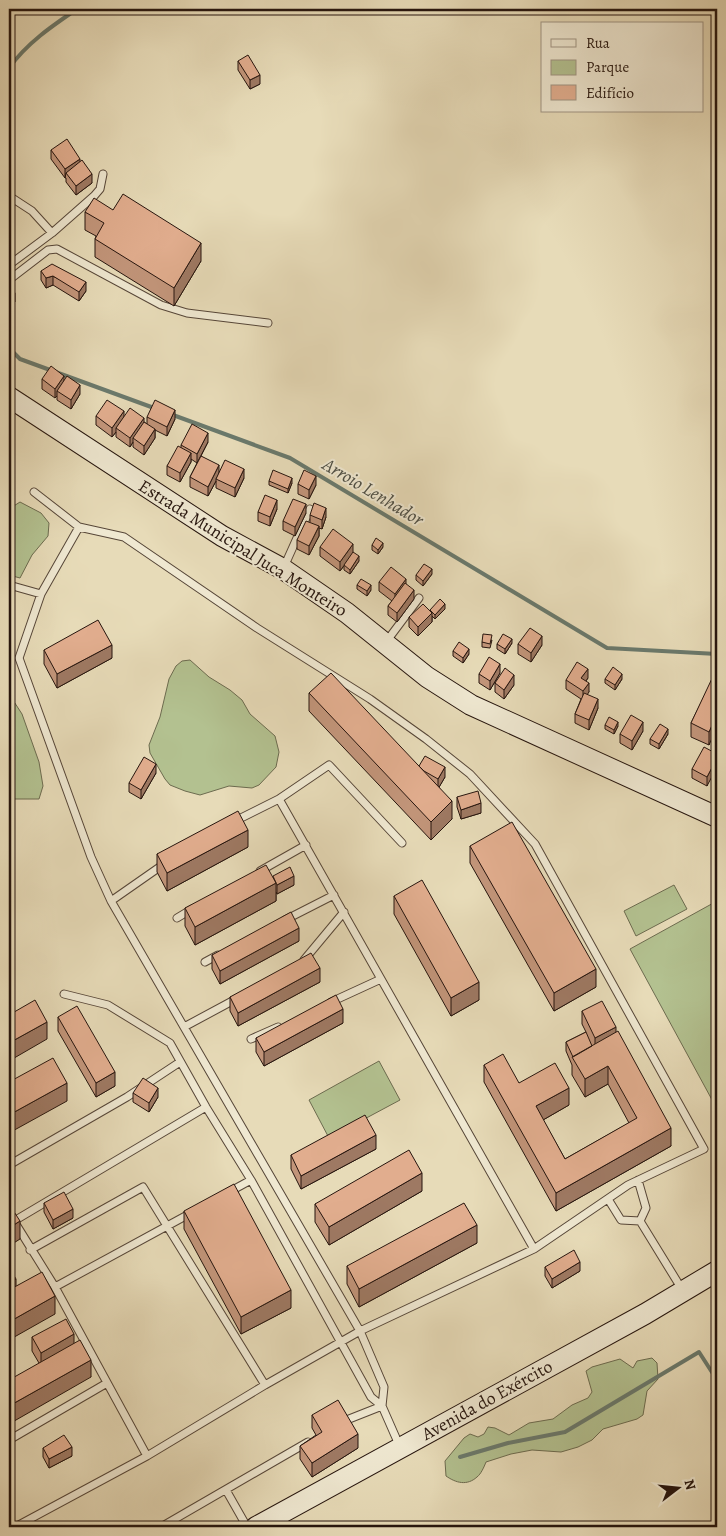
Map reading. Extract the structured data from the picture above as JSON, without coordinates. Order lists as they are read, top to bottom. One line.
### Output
{"streets":{"street":["Estrada Municipal Juca Monteiro","Avenida do Exército"]},"water":["Arroio Lenhador"],"legend":["Rua","Parque","Edifício"],"north":"right"}
